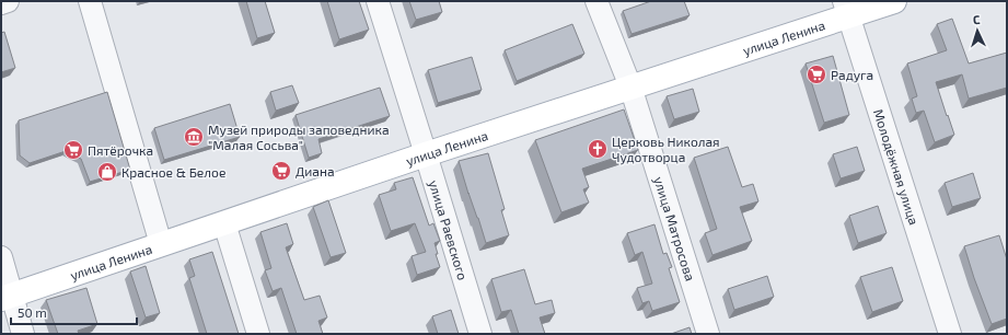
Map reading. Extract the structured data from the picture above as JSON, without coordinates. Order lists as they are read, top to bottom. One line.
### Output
{"streets":{"main road":["улица Ленина"],"street":["Молодёжная улица","улица Матросова","улица Раевского"]},"crossings":[["улица Ленина","Молодёжная улица"],["улица Ленина","улица Матросова"],["улица Ленина","улица Раевского"]],"places":{"supermarket":["Радуга","Пятёрочка","Диана"],"museum":["Музей природы заповедника \"Малая Сосьва\""],"church":["Церковь Николая Чудотворца"],"shop":["Красное & Белое"]},"scale_bar":"50 m","north":"top"}
